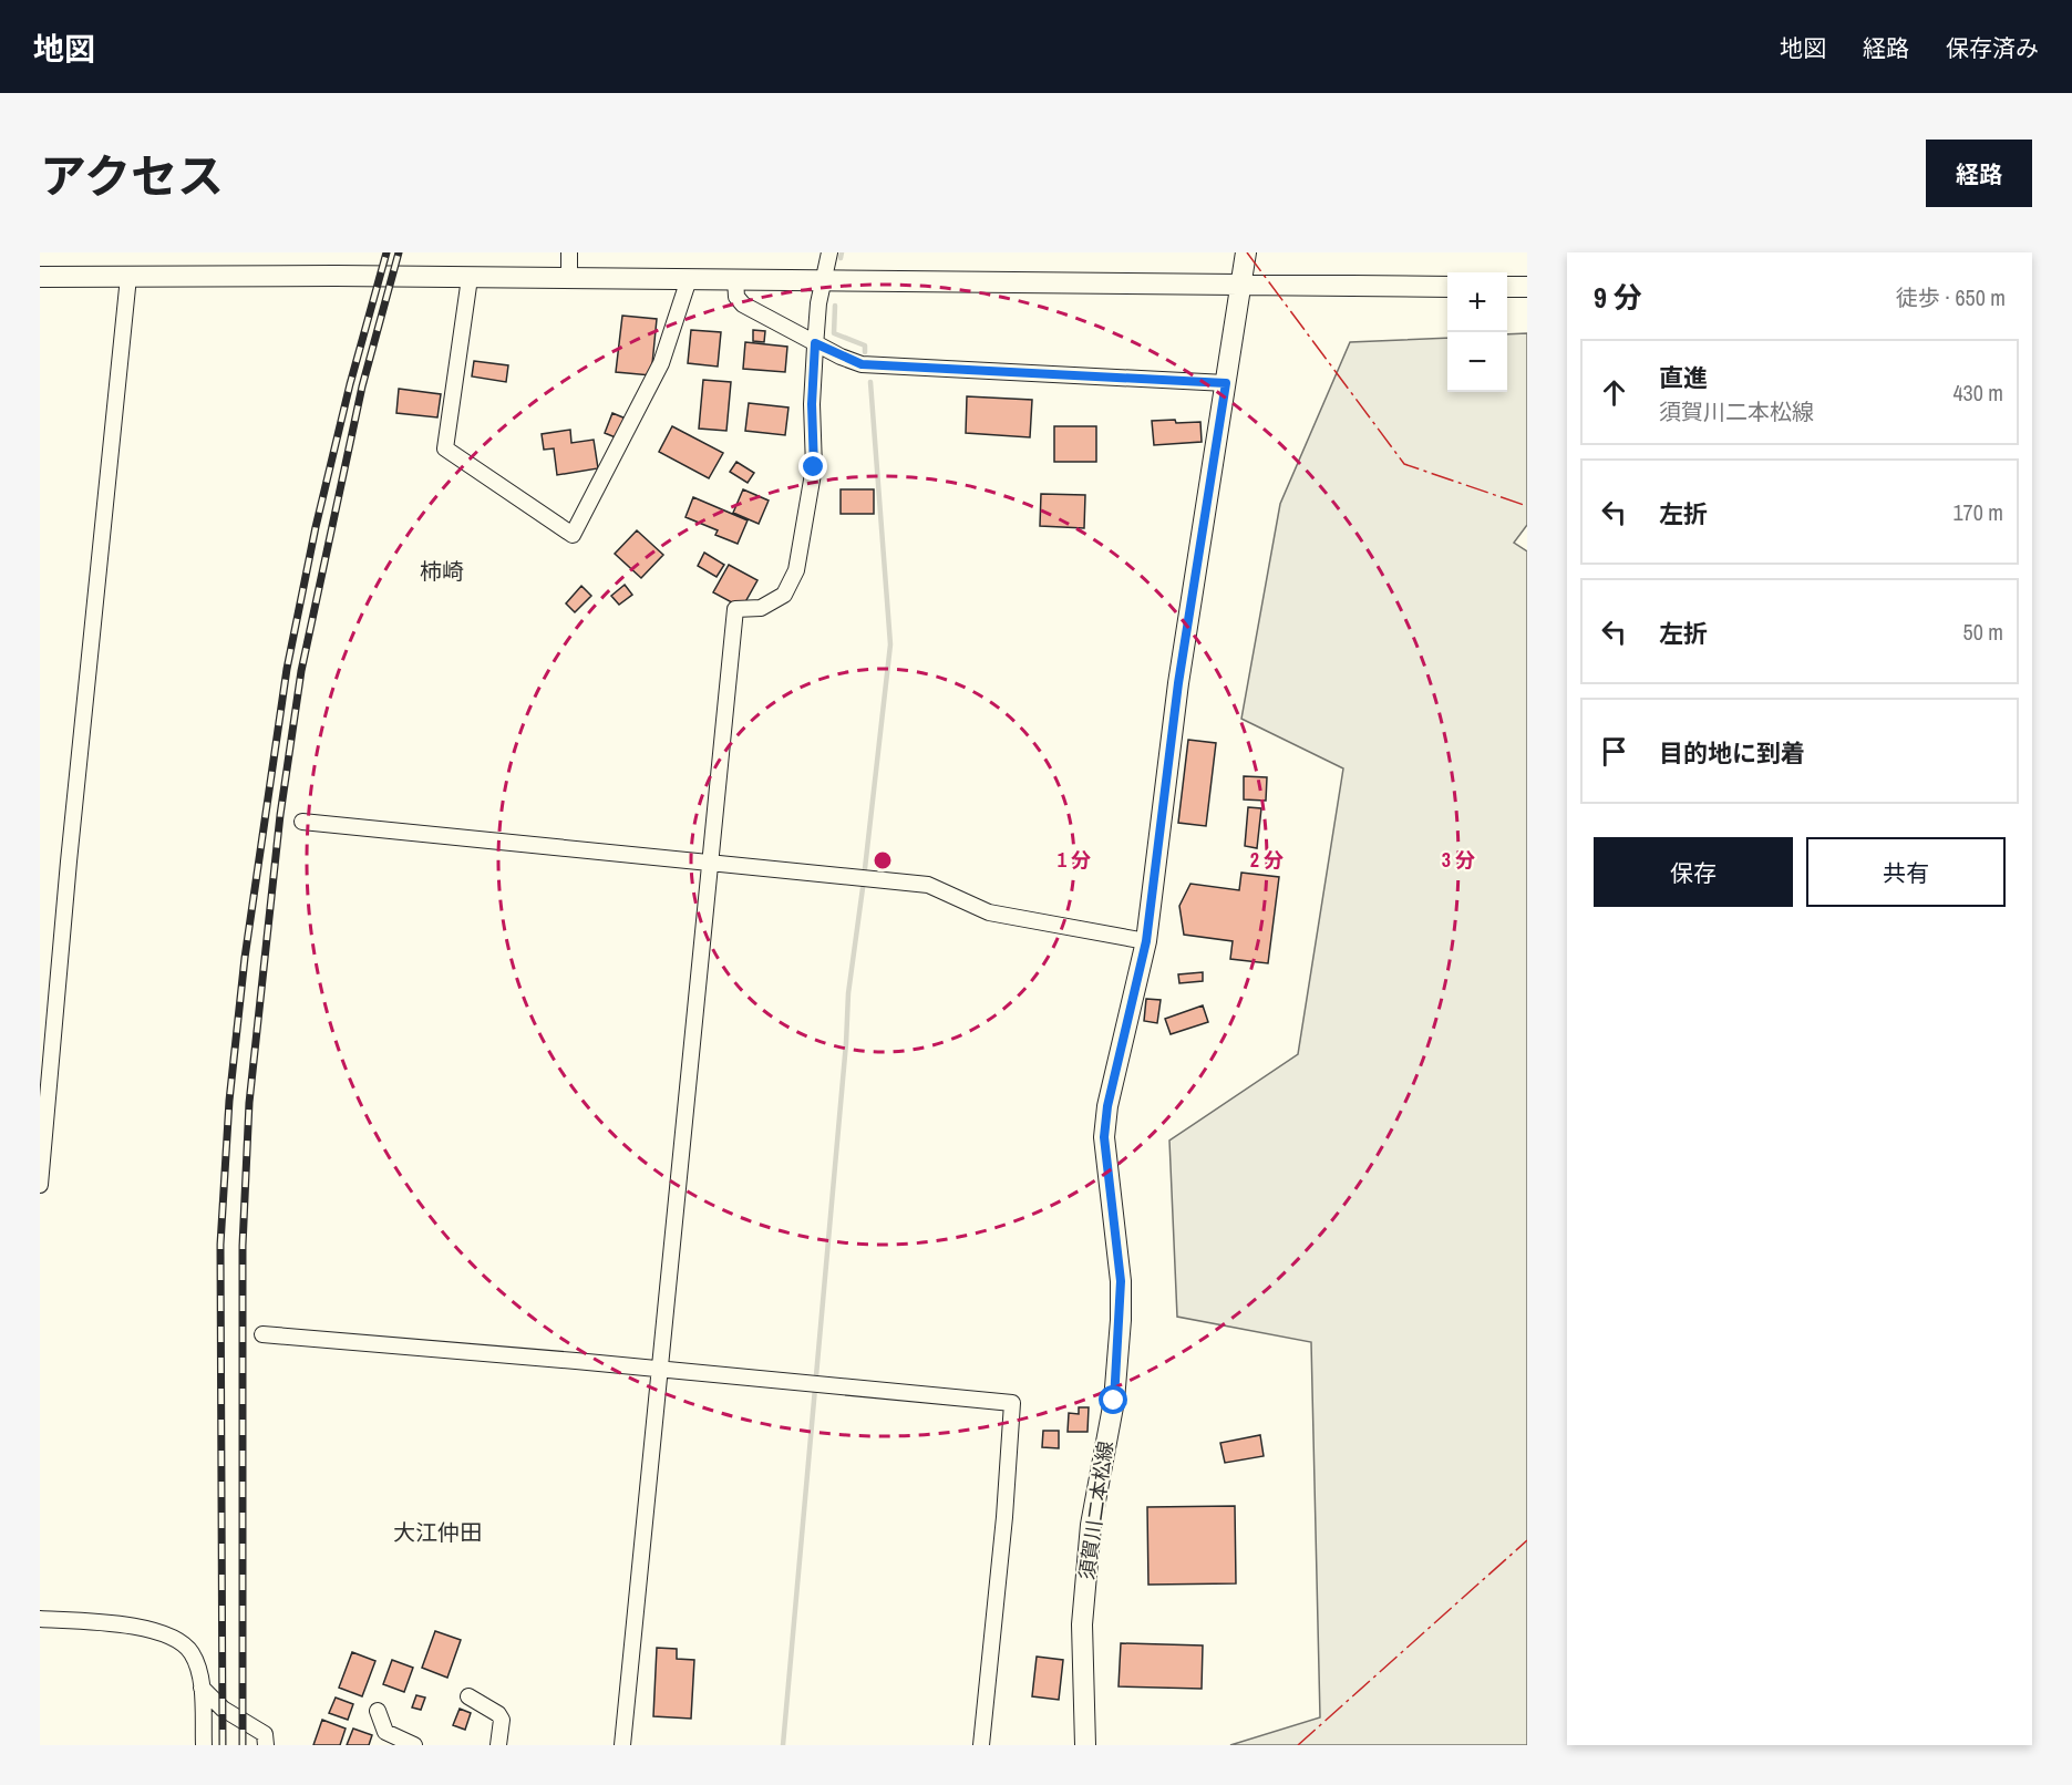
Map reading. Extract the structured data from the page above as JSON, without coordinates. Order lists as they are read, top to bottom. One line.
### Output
{"streets":{"main road":["須賀川二本松線"]},"districts":["柿崎","大江仲田"],"page":{"header":"地図","nav":["地図","経路","保存済み"],"title":"アクセス","buttons":["経路",["保存","共有"]],"heading":["9 分","徒歩 · 650 m"],"map_buttons":["+","−"],"list":[["直進","須賀川二本松線","430 m"],["左折","170 m"],["左折","50 m"],"目的地に到着"]},"rings":["1 分","2 分","3 分"]}
